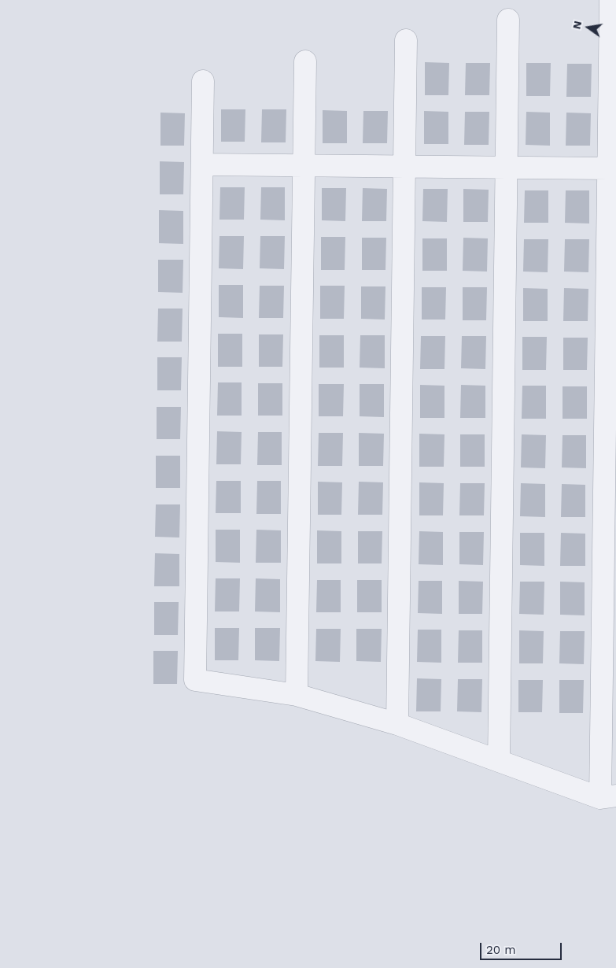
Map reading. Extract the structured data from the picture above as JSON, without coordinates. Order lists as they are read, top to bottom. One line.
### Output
{"scale_bar":"20 m","north":"left"}
